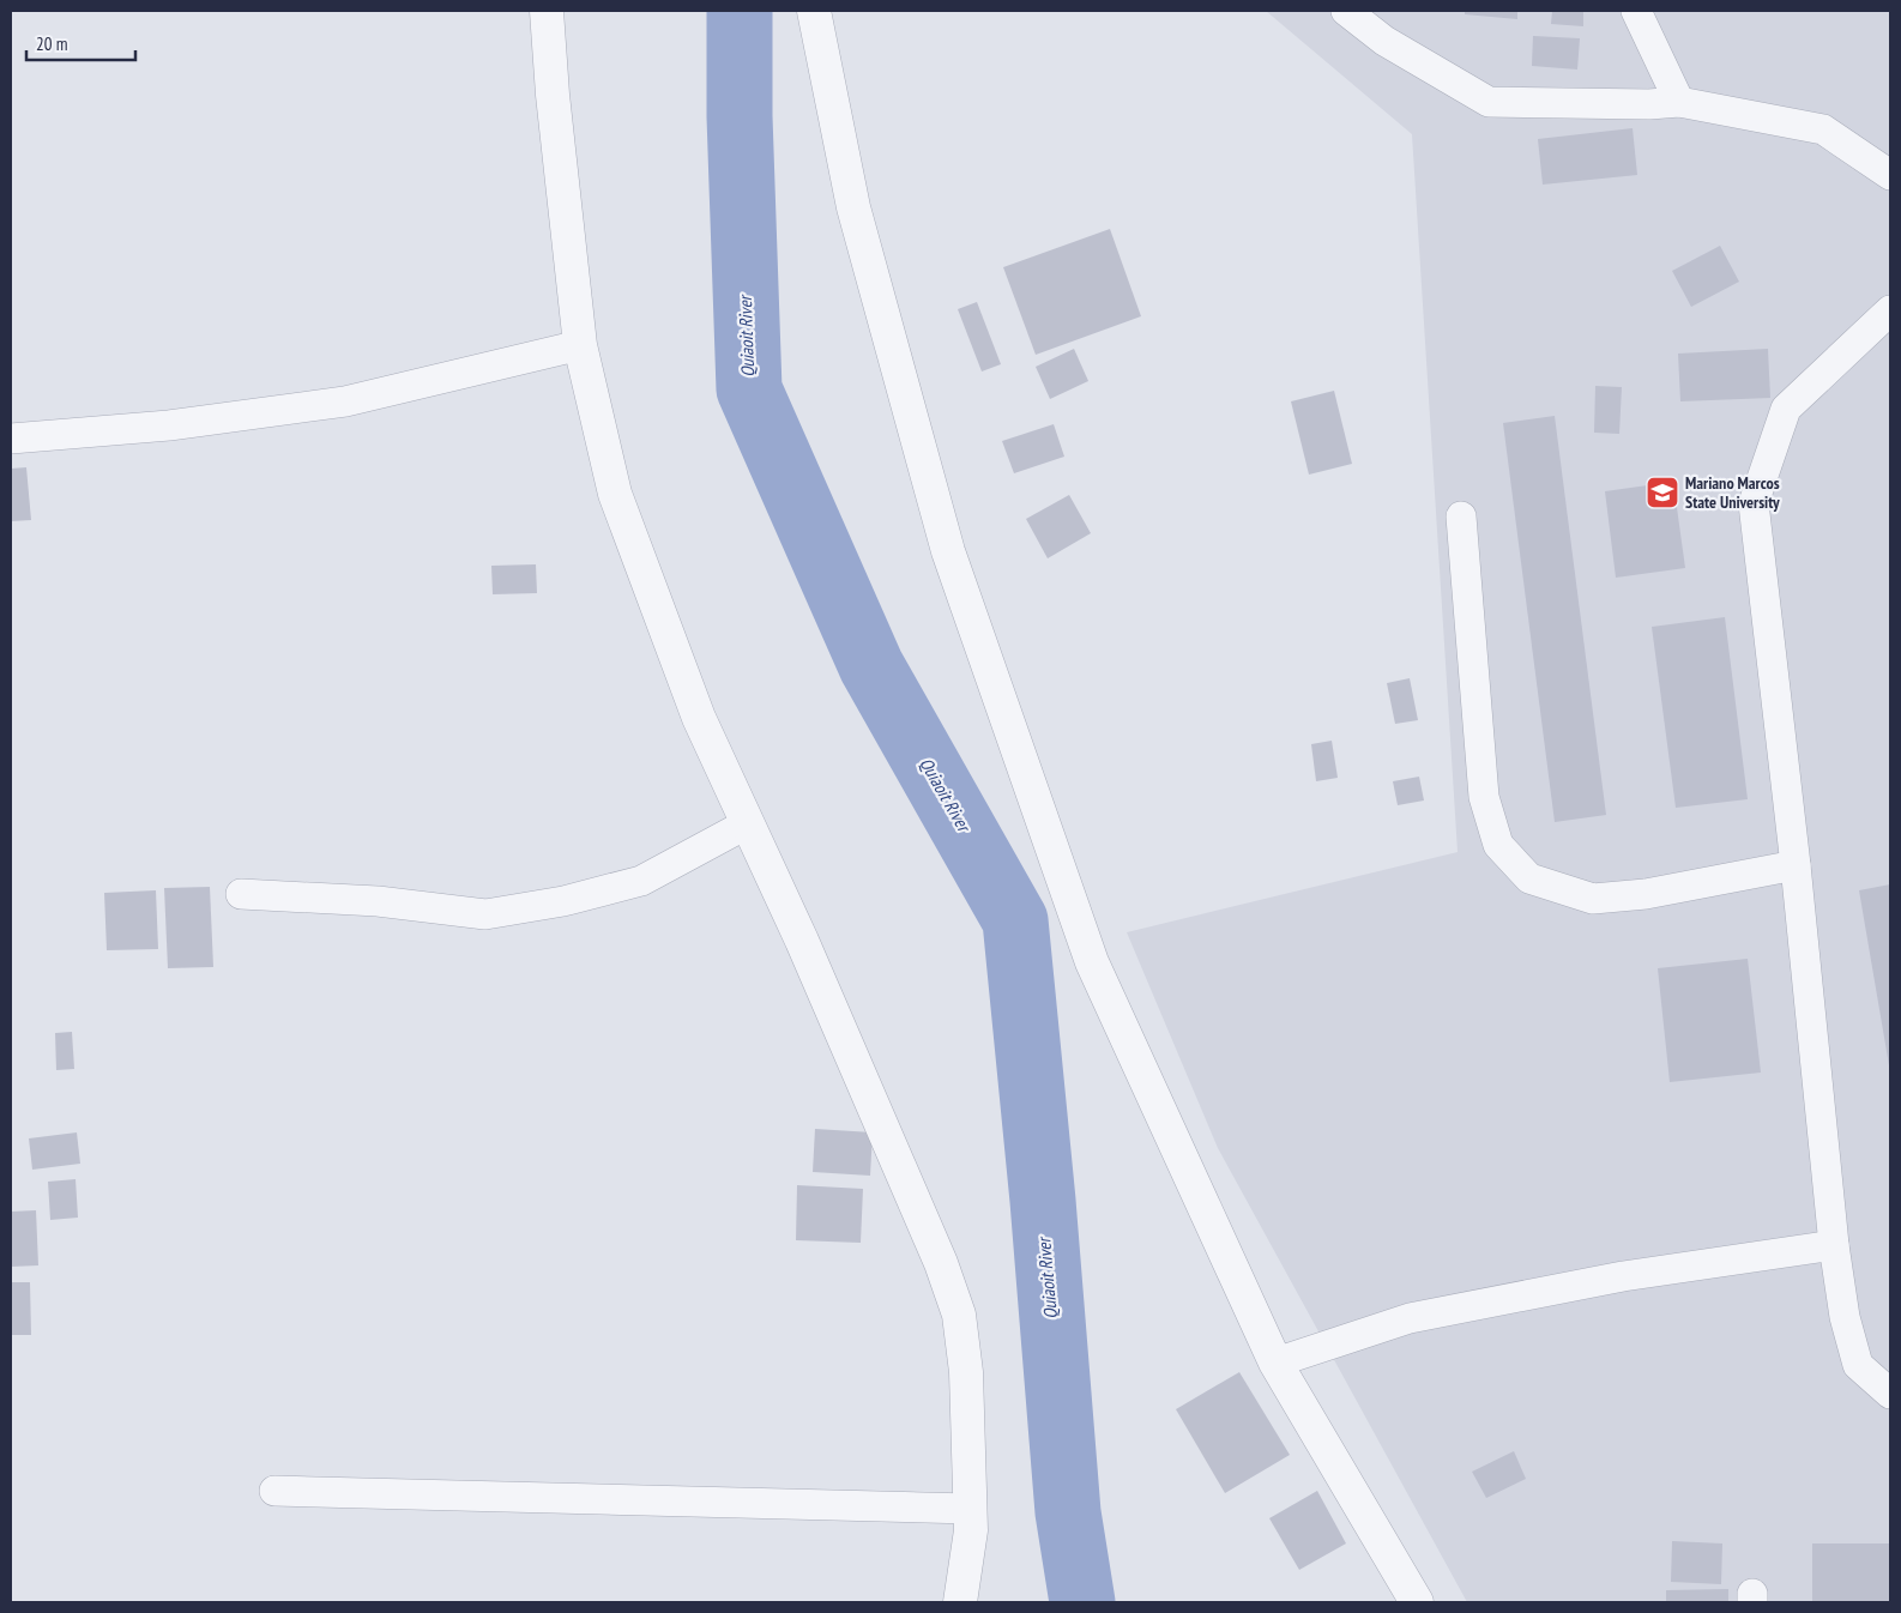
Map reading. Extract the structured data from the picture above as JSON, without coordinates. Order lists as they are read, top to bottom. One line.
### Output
{"water":["Quiaoit River"],"places":{"school or university":["Mariano Marcos State University"]},"scale_bar":"20 m"}
